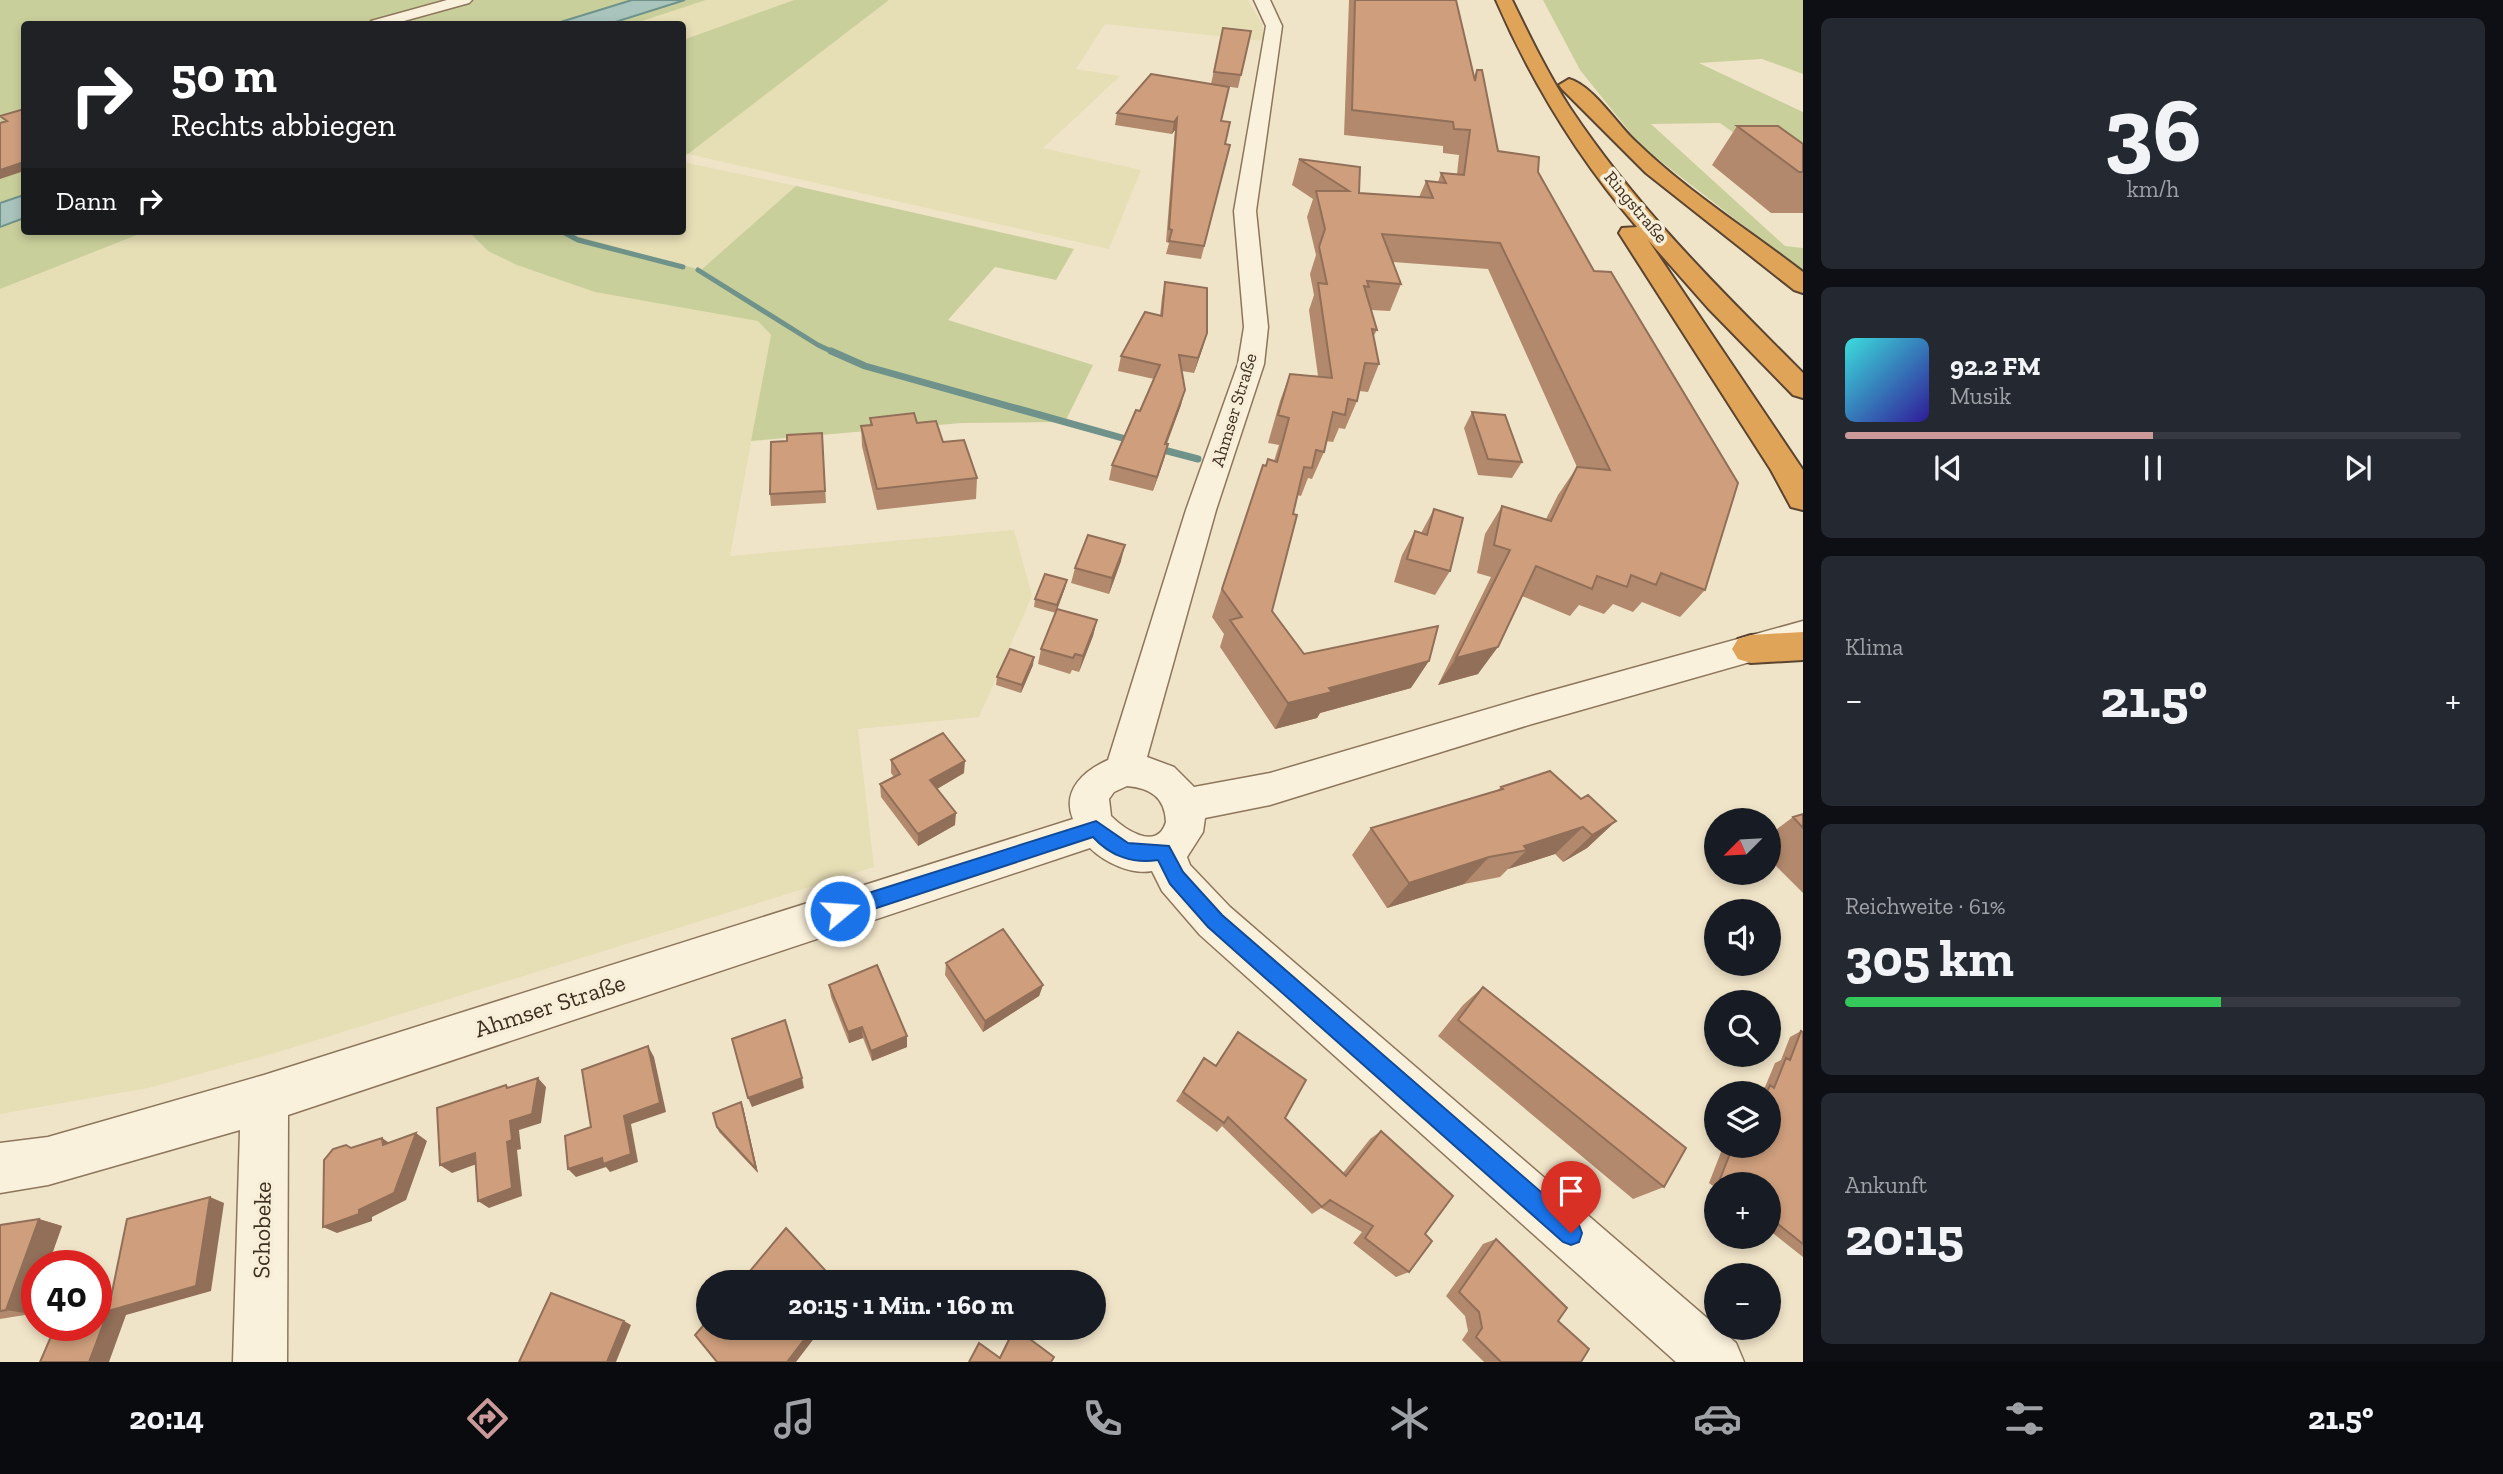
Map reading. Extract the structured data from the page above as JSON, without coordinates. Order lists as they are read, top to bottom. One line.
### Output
{"streets":{"highway":["Ringstraße"],"street":["Ahmser Straße","Schobeke"]},"crossings":[["Ahmser Straße","Schobeke"]],"north":"bottom left","page":{"tile":[["36","km/h"],"Klima",["Reichweite · 61%","305 km"],["Ankunft","20:15"]],"turn":["50 m","Rechts abbiegen"],"then":"Dann","song":["92.2 FM","Musik"],"heat":["−","21.5°","+"],"map_buttons":["+","−"],"limit":"40","trip":"20:15 · 1 Min. · 160 m","tabs":["20:14","21.5°"]}}
